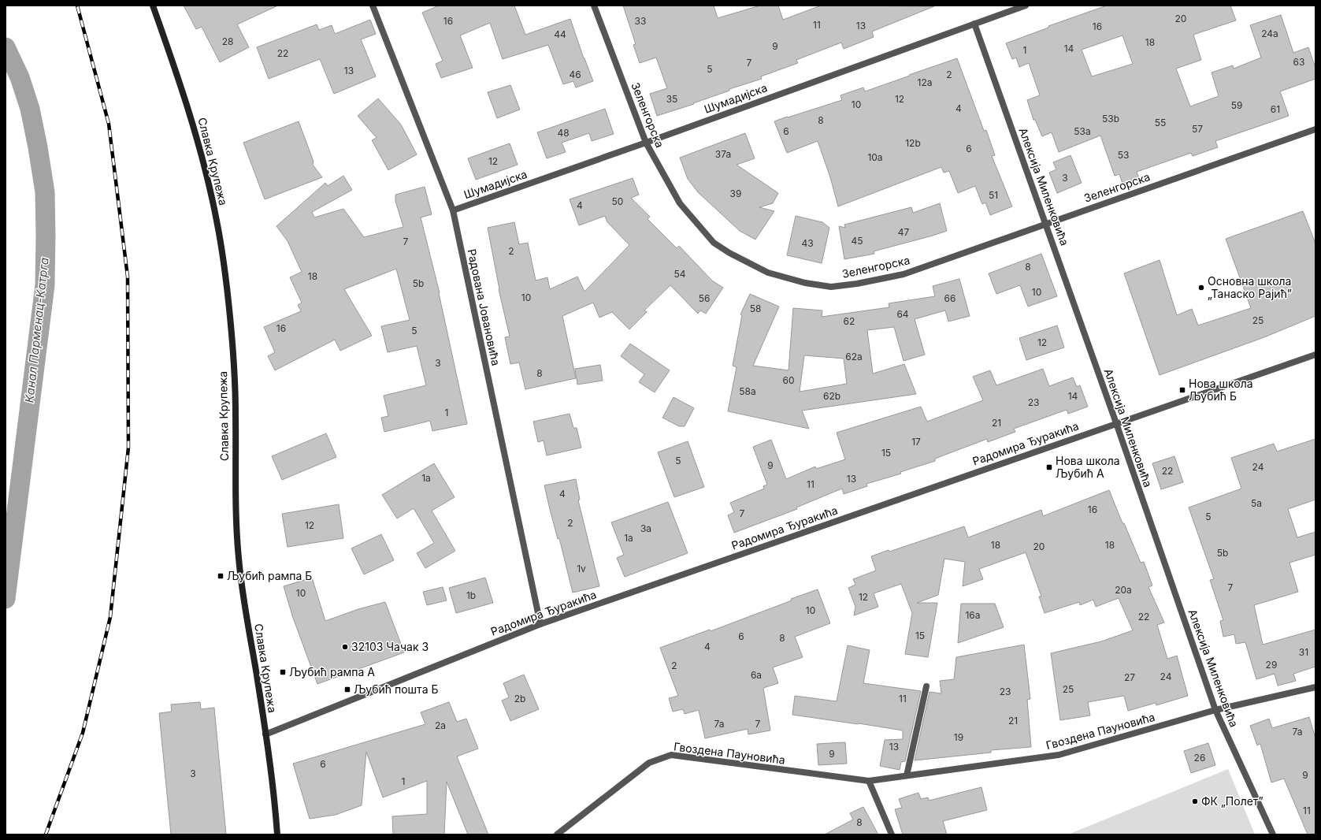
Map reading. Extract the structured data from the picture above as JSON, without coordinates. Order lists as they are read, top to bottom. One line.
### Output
{"streets":{"main road":["Славка Крупежа"],"street":["Шумадијска","Зеленгорска","Алексија Миленковића","Радована Јовановића","Радомира Ђуракића","Гвоздена Пауновића"]},"crossings":[["Шумадијска","Зеленгорска"],["Шумадијска","Алексија Миленковића"],["Шумадијска","Радована Јовановића"],["Зеленгорска","Алексија Миленковића"],["Славка Крупежа","Радомира Ђуракића"],["Алексија Миленковића","Радомира Ђуракића"],["Алексија Миленковића","Гвоздена Пауновића"],["Радована Јовановића","Радомира Ђуракића"]],"water":["Канал Парменац-Катрга"],"places":{"other":["Основна школа „Танаско Рајић”","32103 Чачак 3","ФК „Полет”"],"transit":["Нова школа Љубић Б","Нова школа Љубић А","Љубић рампа Б","Љубић рампа А","Љубић пошта Б"]},"house_numbers":["20","16","33","11","13","16","24a","44","28","18","9","14","1","22","63","7","5","13","46","2","12a","35","12","10","59","4","61","53b","8","55","57","6","53a","48","12b","6","37a","53","10a","12","3","39","51","50","4","47","45","7","43","2","8","54","18","5b","10","10","56","66","58","64","25","62","16","5","12","62a","3","8","60","58a","62b","14","23","1","21","17","15","5","9","24","22","1a","13","11","4","5a","16","7","5","2","12","3a","1a","18","18","20","5b","1v","7","20a","10","1b","12","10","16a","22","15","6","8","4","31","29","2","6a","24","27","25","23","2b","11","21","7a","7","2a","7a","19","13","9","26","6","3","9","1","11","8"]}
